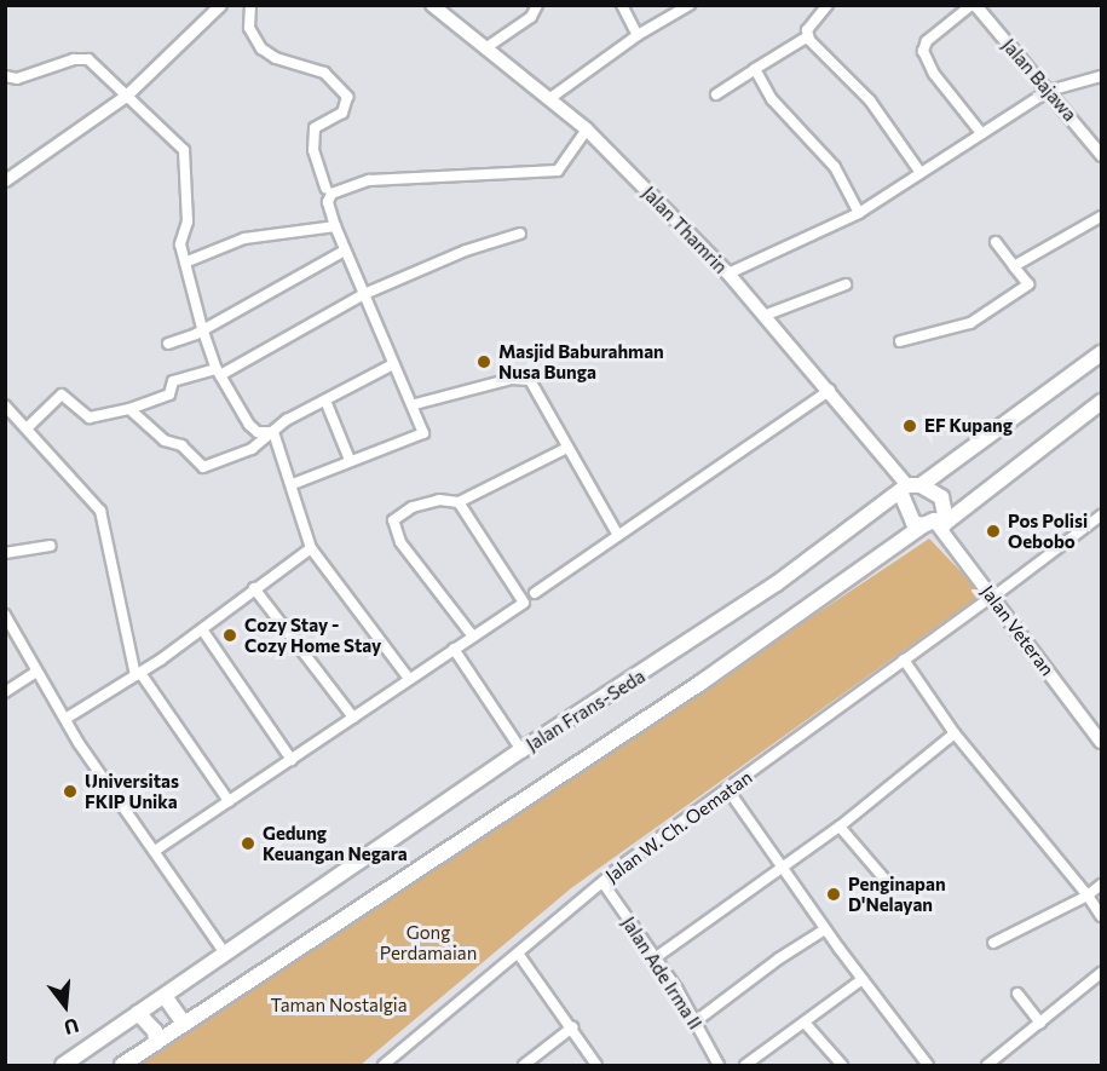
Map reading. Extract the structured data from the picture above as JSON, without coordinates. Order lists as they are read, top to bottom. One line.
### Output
{"streets":{"main road":["Jalan Thamrin","Jalan Veteran","Jalan Frans-Seda"],"street":["Jalan Bajawa","Jalan W. Ch. Oematan","Jalan Ade Irma II"]},"crossings":[["Jalan Thamrin","Jalan Frans-Seda"],["Jalan Veteran","Jalan W. Ch. Oematan"],["Jalan W. Ch. Oematan","Jalan Ade Irma II"]],"parks":["Gong Perdamaian","Taman Nostalgia"],"places":["Masjid Baburahman Nusa Bunga","EF Kupang","Pos Polisi Oebobo","Cozy Stay - Cozy Home Stay","Universitas FKIP Unika","Gedung Keuangan Negara","Penginapan D'Nelayan"],"north":"bottom"}
